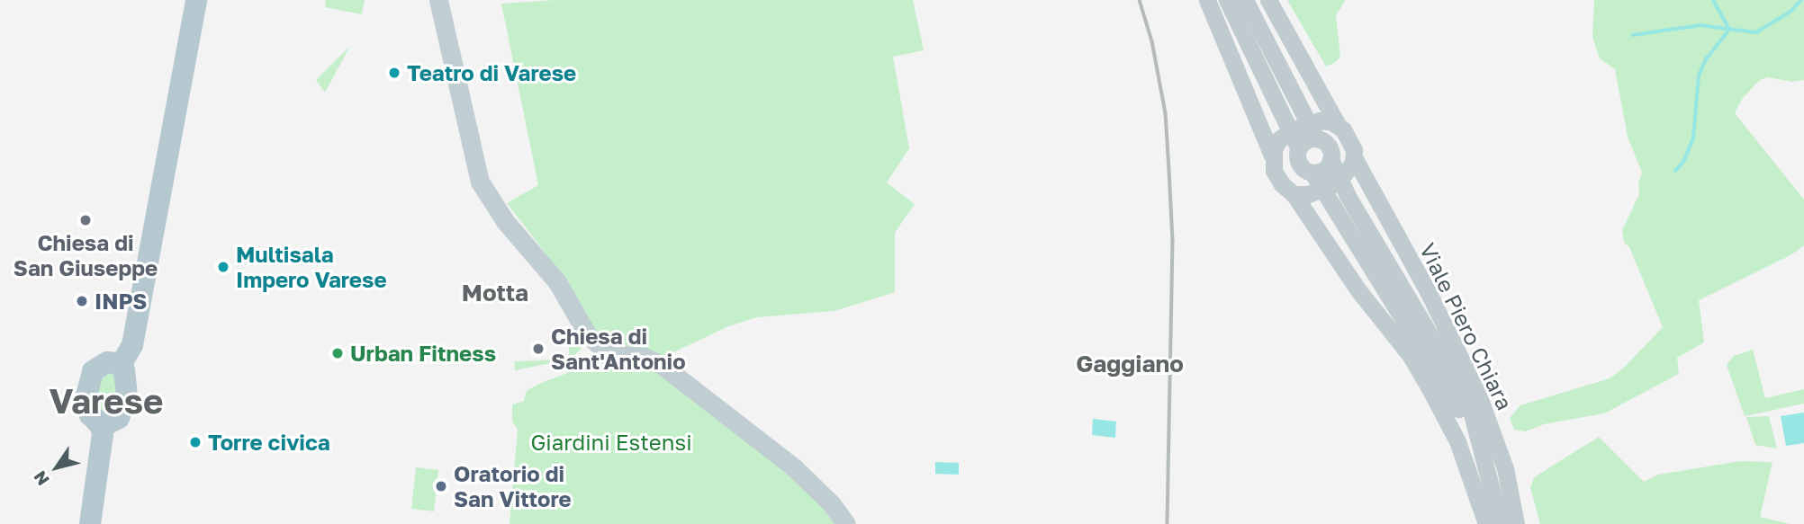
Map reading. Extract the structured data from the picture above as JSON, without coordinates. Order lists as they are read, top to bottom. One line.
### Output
{"streets":{"street":["Viale Piero Chiara"]},"districts":["Motta","Gaggiano","Varese"],"parks":["Giardini Estensi"],"places":["Teatro di Varese","Chiesa di San Giuseppe","Multisala Impero Varese","INPS","Chiesa di Sant'Antonio","Urban Fitness","Torre civica","Oratorio di San Vittore"],"north":"bottom left"}
